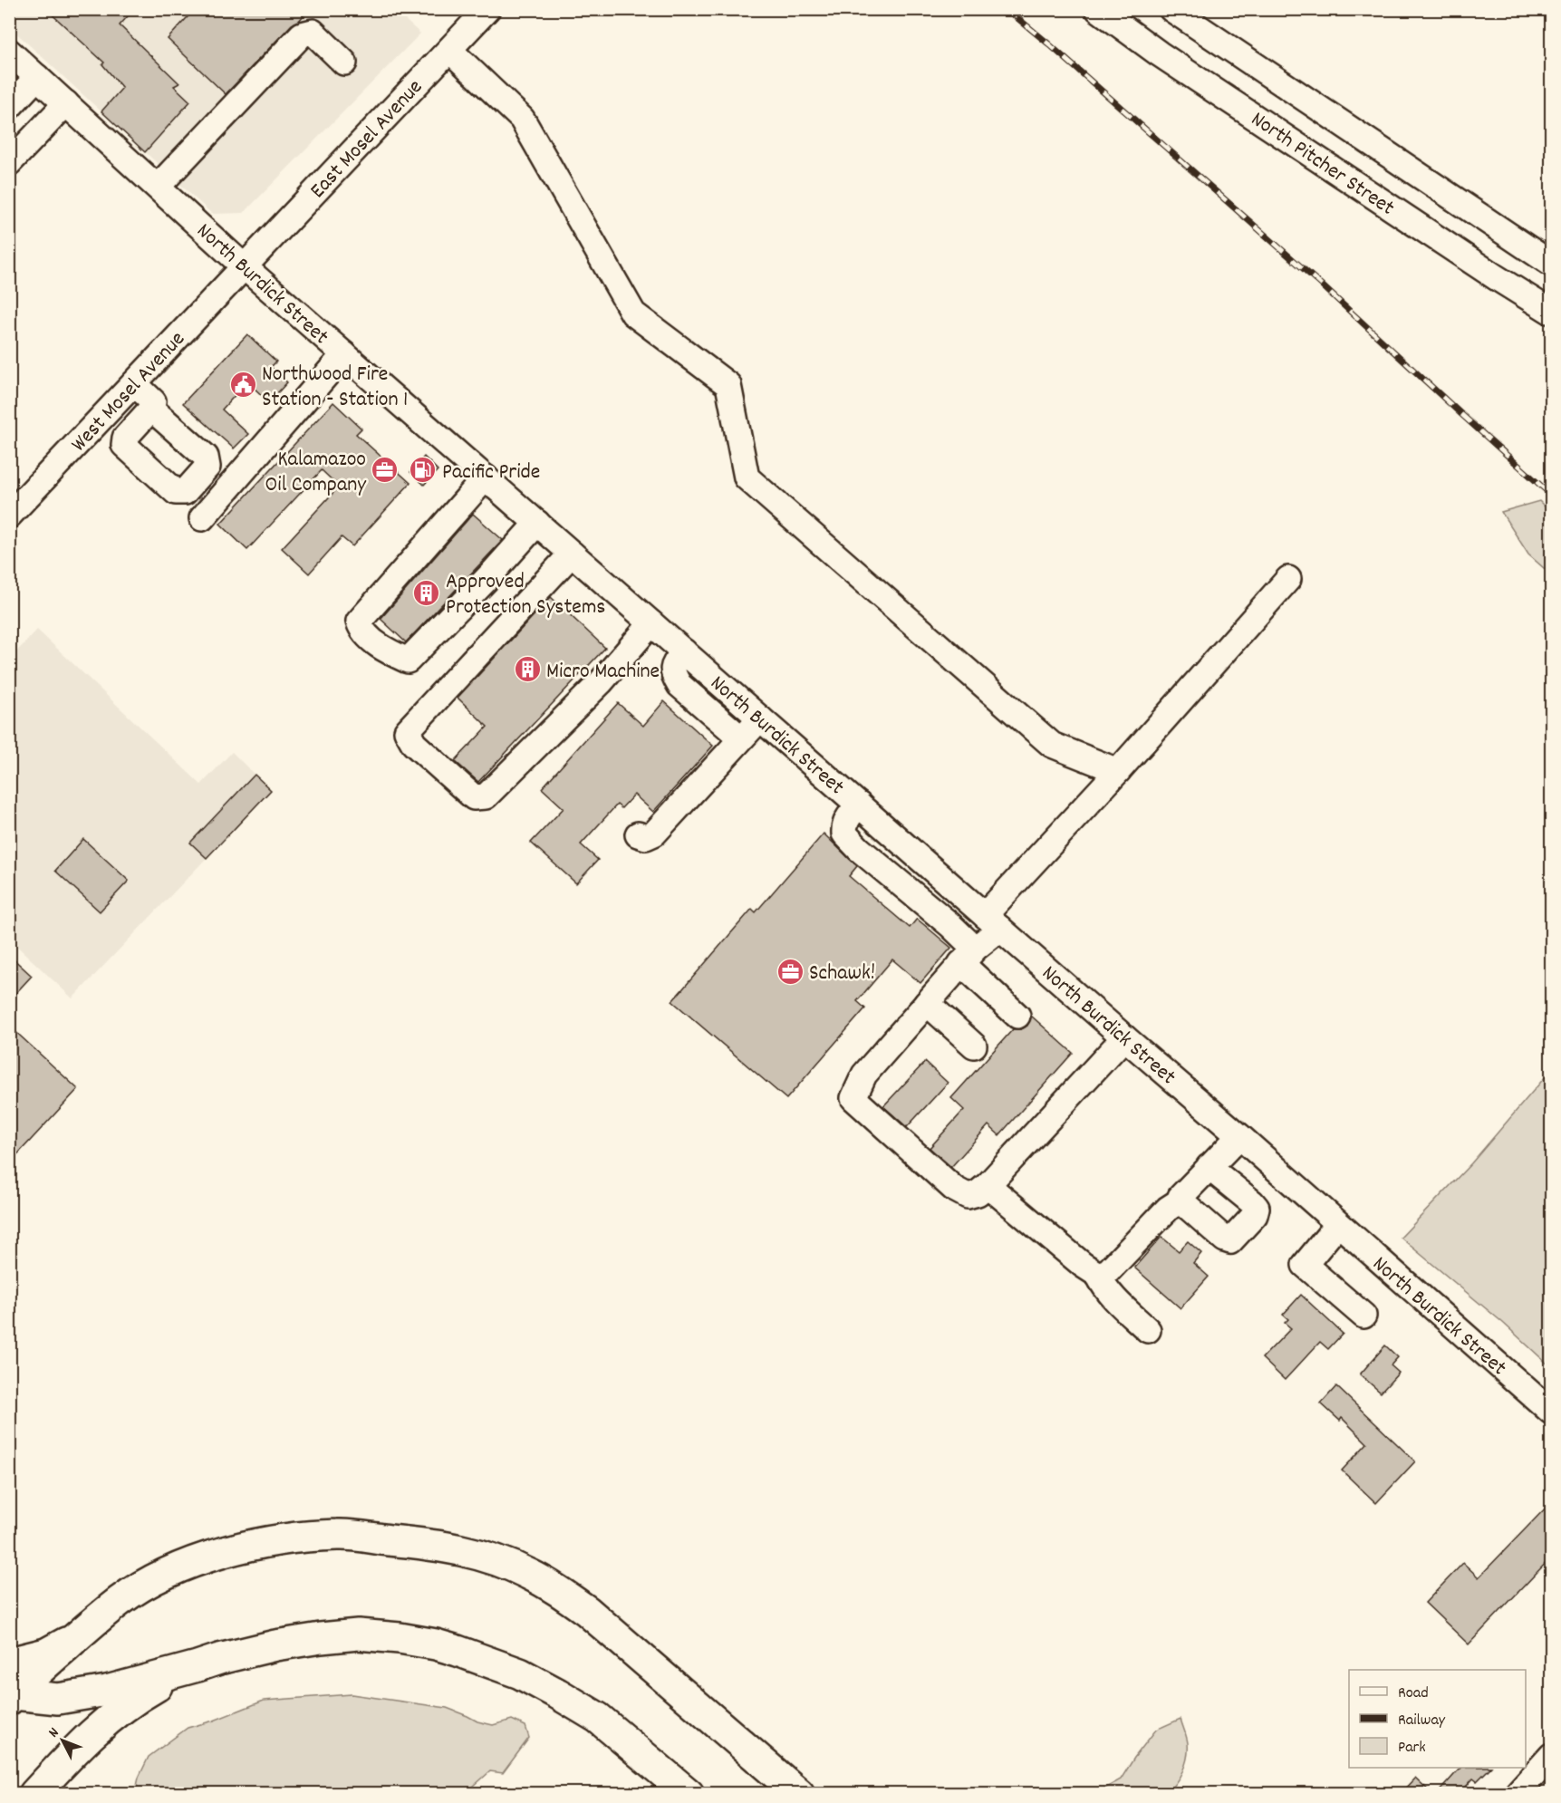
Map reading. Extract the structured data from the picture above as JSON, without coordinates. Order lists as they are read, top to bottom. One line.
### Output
{"streets":{"street":["East Mosel Avenue","North Pitcher Street","North Burdick Street","West Mosel Avenue"]},"crossings":[["East Mosel Avenue","North Burdick Street"],["East Mosel Avenue","West Mosel Avenue"],["North Burdick Street","West Mosel Avenue"]],"places":{"public building":["Northwood Fire Station - Station 1"],"office":["Kalamazoo Oil Company","Schawk!"],"fuel station":["Pacific Pride"],"building":["Approved Protection Systems","Micro Machine"]},"legend":["Road","Railway","Park"],"north":"top left"}
